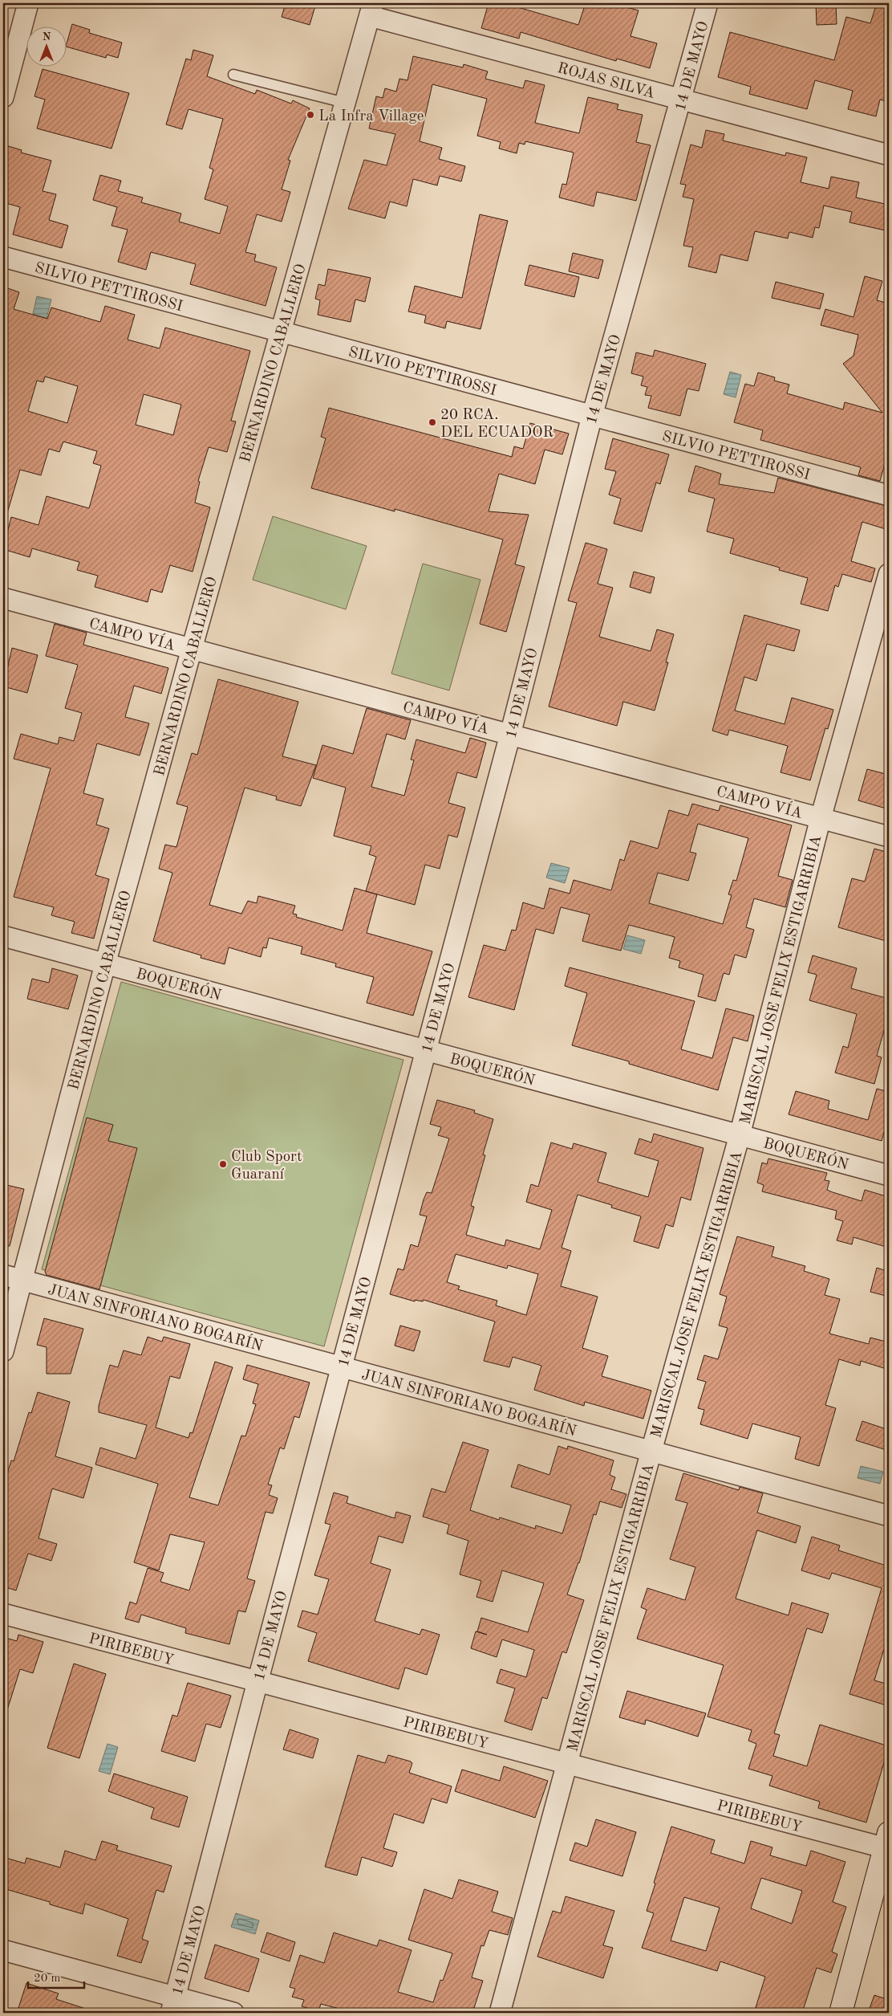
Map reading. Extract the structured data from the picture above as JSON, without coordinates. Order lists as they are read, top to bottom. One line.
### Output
{"streets":{"street":["14 DE MAYO","ROJAS SILVA","SILVIO PETTIROSSI","BERNARDINO CABALLERO","CAMPO VÍA","MARISCAL JOSE FELIX ESTIGARRIBIA","BOQUERÓN","JUAN SINFORIANO BOGARÍN","PIRIBEBUY"]},"crossings":[["14 DE MAYO","ROJAS SILVA"],["14 DE MAYO","SILVIO PETTIROSSI"],["14 DE MAYO","CAMPO VÍA"],["14 DE MAYO","BOQUERÓN"],["14 DE MAYO","JUAN SINFORIANO BOGARÍN"],["14 DE MAYO","PIRIBEBUY"],["ROJAS SILVA","BERNARDINO CABALLERO"],["SILVIO PETTIROSSI","BERNARDINO CABALLERO"],["BERNARDINO CABALLERO","CAMPO VÍA"],["BERNARDINO CABALLERO","BOQUERÓN"],["BERNARDINO CABALLERO","JUAN SINFORIANO BOGARÍN"],["CAMPO VÍA","MARISCAL JOSE FELIX ESTIGARRIBIA"],["MARISCAL JOSE FELIX ESTIGARRIBIA","BOQUERÓN"],["MARISCAL JOSE FELIX ESTIGARRIBIA","JUAN SINFORIANO BOGARÍN"],["MARISCAL JOSE FELIX ESTIGARRIBIA","PIRIBEBUY"]],"places":["La Infra Village","20 RCA. DEL ECUADOR","Club Sport Guaraní"],"scale_bar":"20 m","north":"top"}
